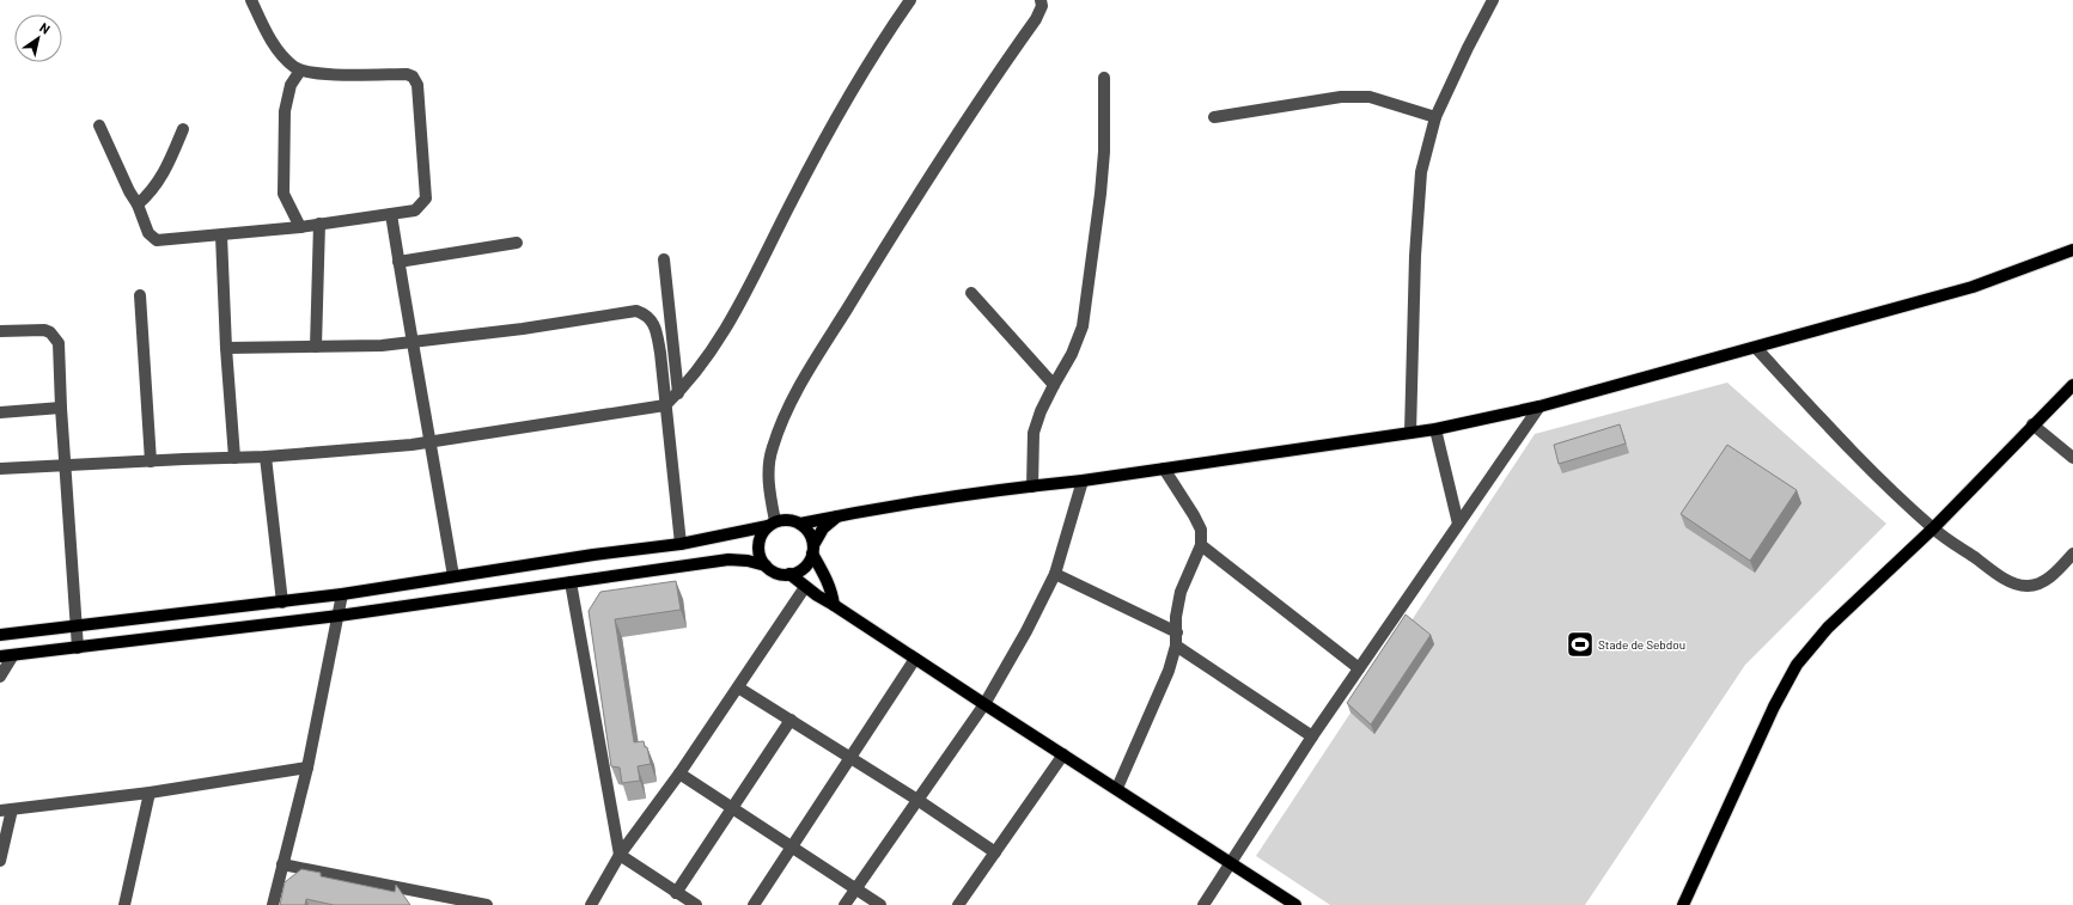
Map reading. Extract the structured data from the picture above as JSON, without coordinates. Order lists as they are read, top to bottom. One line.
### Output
{"places":{"sports":["Stade de Sebdou"]},"north":"top right"}
